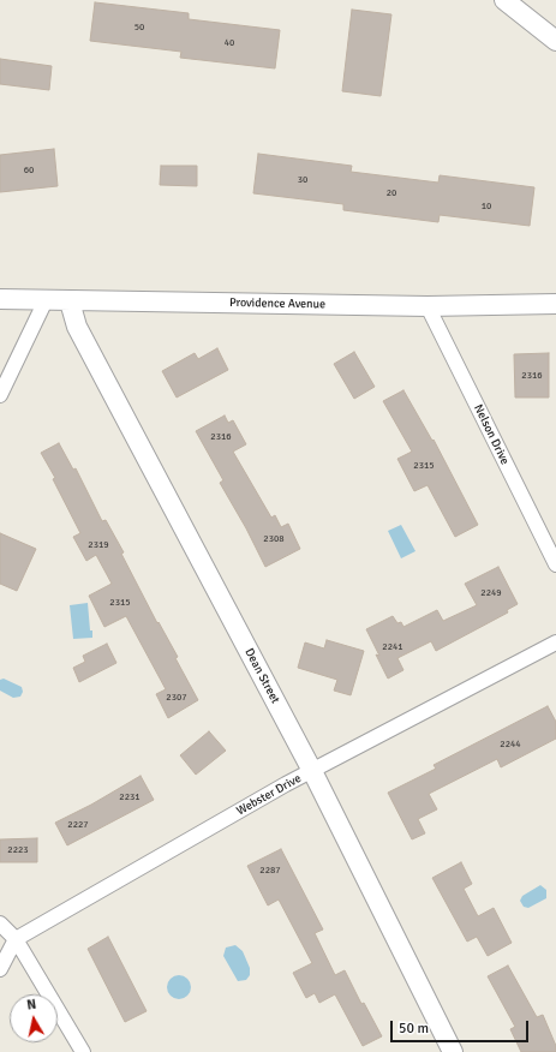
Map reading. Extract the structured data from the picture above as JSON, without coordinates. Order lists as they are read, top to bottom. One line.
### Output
{"streets":{"street":["Providence Avenue","Nelson Drive","Dean Street","Webster Drive"]},"crossings":[["Providence Avenue","Nelson Drive"],["Providence Avenue","Dean Street"],["Dean Street","Webster Drive"]],"house_numbers":["50","40","60","30","20","10","2316","2316","2315","2308","2319","2249","2315","2241","2307","2244","2231","2227","2223","2287"],"scale_bar":"50 m","north":"top"}
